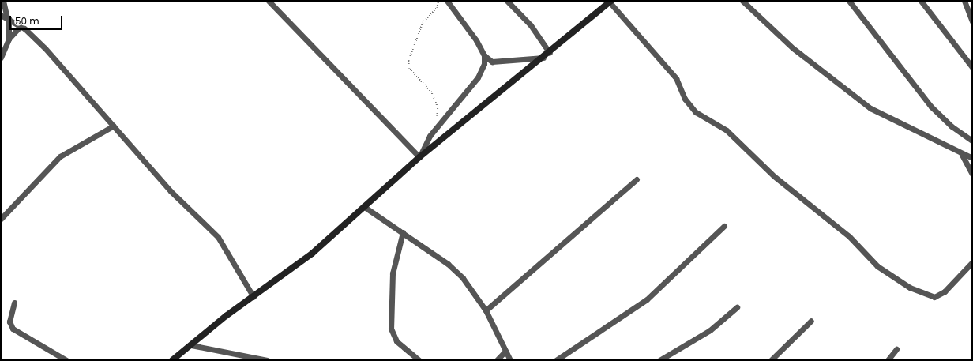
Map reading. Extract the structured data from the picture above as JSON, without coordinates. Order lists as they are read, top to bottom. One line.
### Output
{"scale_bar":"50 m"}
